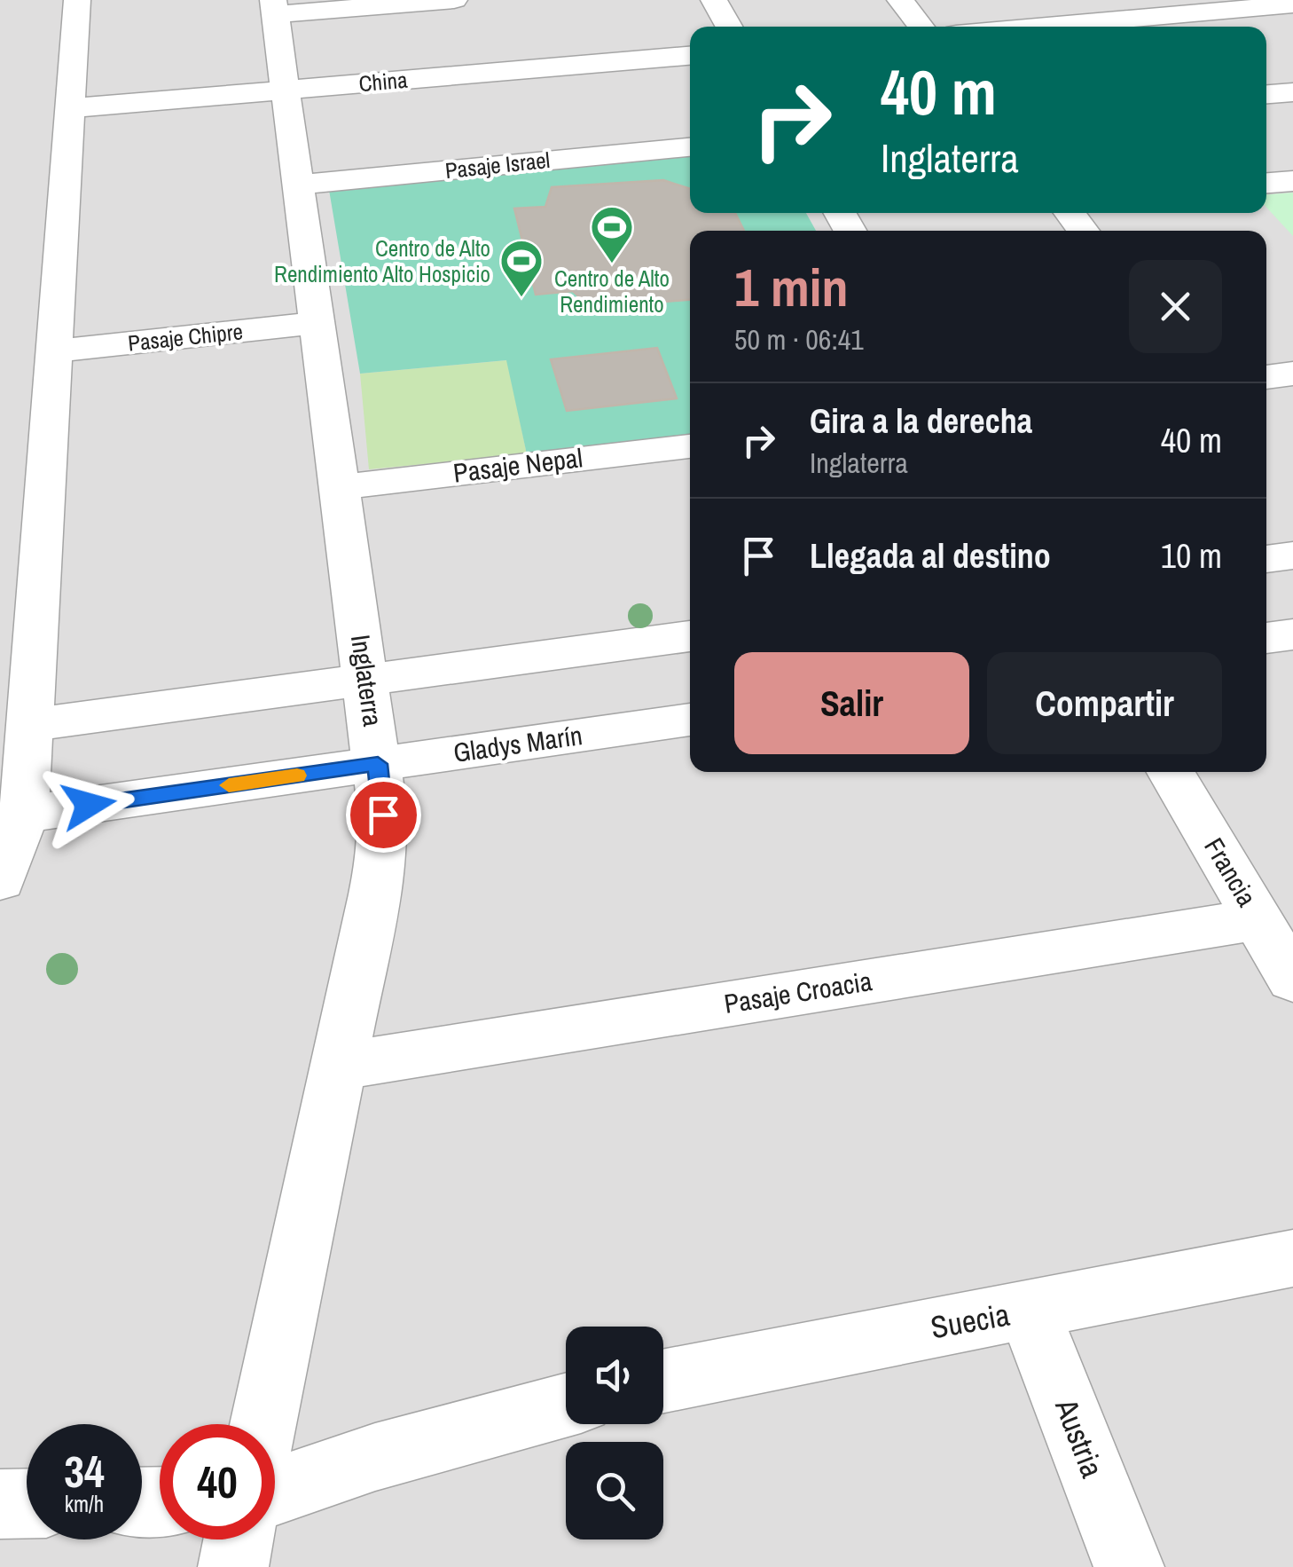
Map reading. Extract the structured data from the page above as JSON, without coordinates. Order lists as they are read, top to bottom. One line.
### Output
{"streets":{"street":["China","Pasaje Israel","Pasaje Chipre","Pasaje Nepal","Inglaterra","Gladys Marín","Francia","Pasaje Croacia","Suecia","Austria"]},"crossings":[["China","Inglaterra"],["Pasaje Israel","Inglaterra"],["Pasaje Chipre","Inglaterra"],["Pasaje Nepal","Inglaterra"],["Inglaterra","Gladys Marín"],["Inglaterra","Pasaje Croacia"],["Francia","Pasaje Croacia"],["Suecia","Austria"]],"places":{"sports":["Centro de Alto Rendimiento","Centro de Alto Rendimiento Alto Hospicio"]},"page":{"turn":["40 m","Inglaterra"],"heading":["1 min","50 m · 06:41"],"list":[{"name":"Gira a la derecha","note":"Inglaterra","value":"40 m"},{"name":"Llegada al destino","value":"10 m"}],"buttons":["Salir","Compartir"],"speed":"34 km/h","limit":"40"}}
